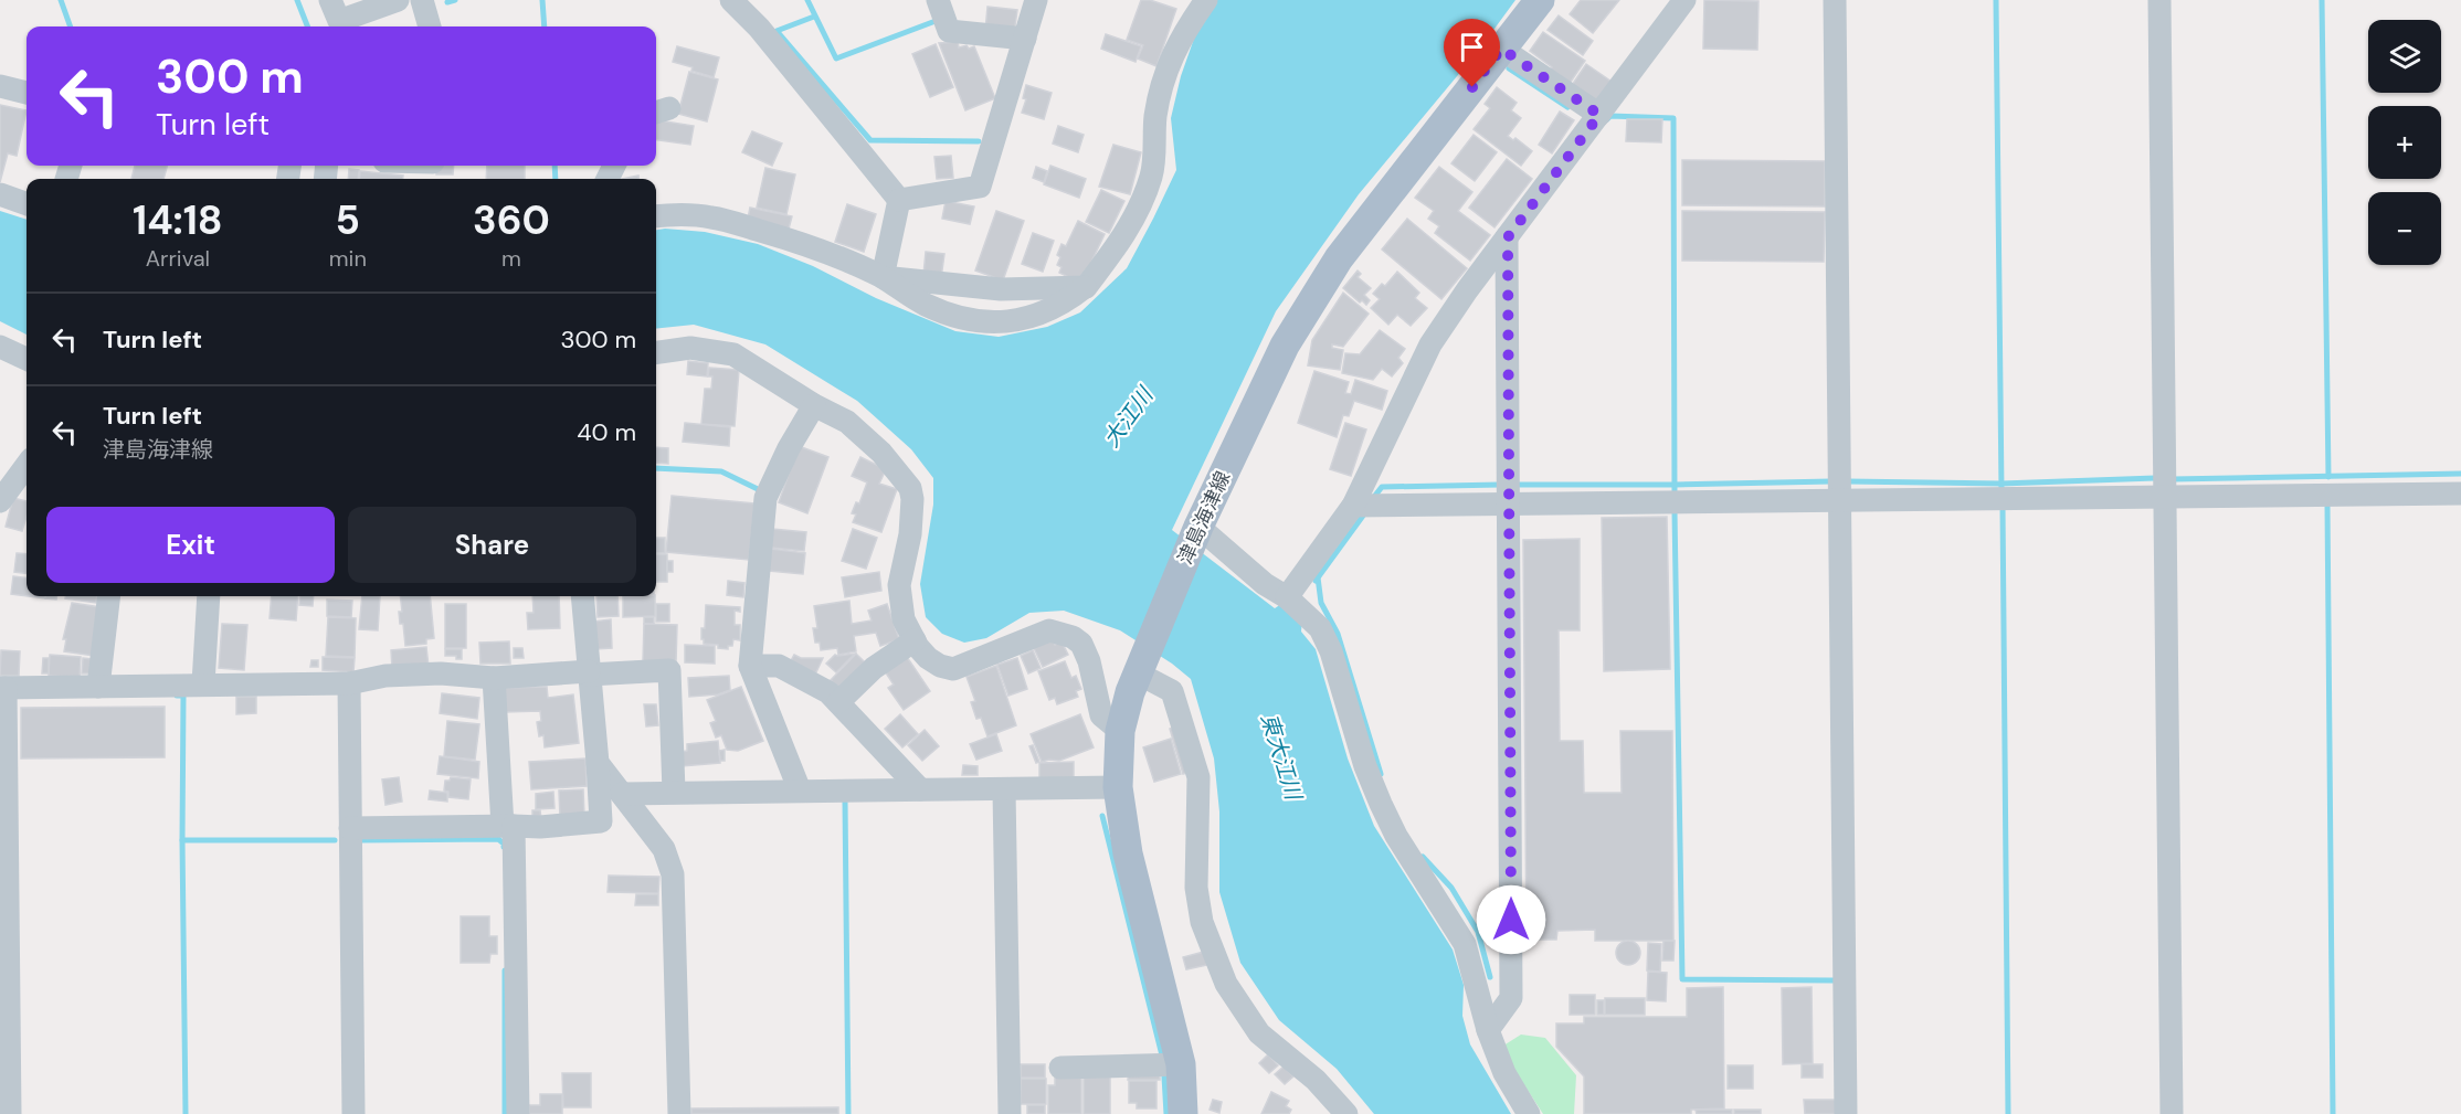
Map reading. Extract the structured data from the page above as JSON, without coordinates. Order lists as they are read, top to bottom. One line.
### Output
{"streets":{"main road":["津島海津線"]},"water":["大江川","東大江川"],"page":{"map_buttons":["+","−"],"turn":["300 m","Turn left"],"eta":["14:18","Arrival","5","min","360","m"],"list":[{"name":"Turn left","value":"300 m"},{"name":"Turn left","note":"津島海津線","value":"40 m"}],"buttons":["Exit","Share"]}}
